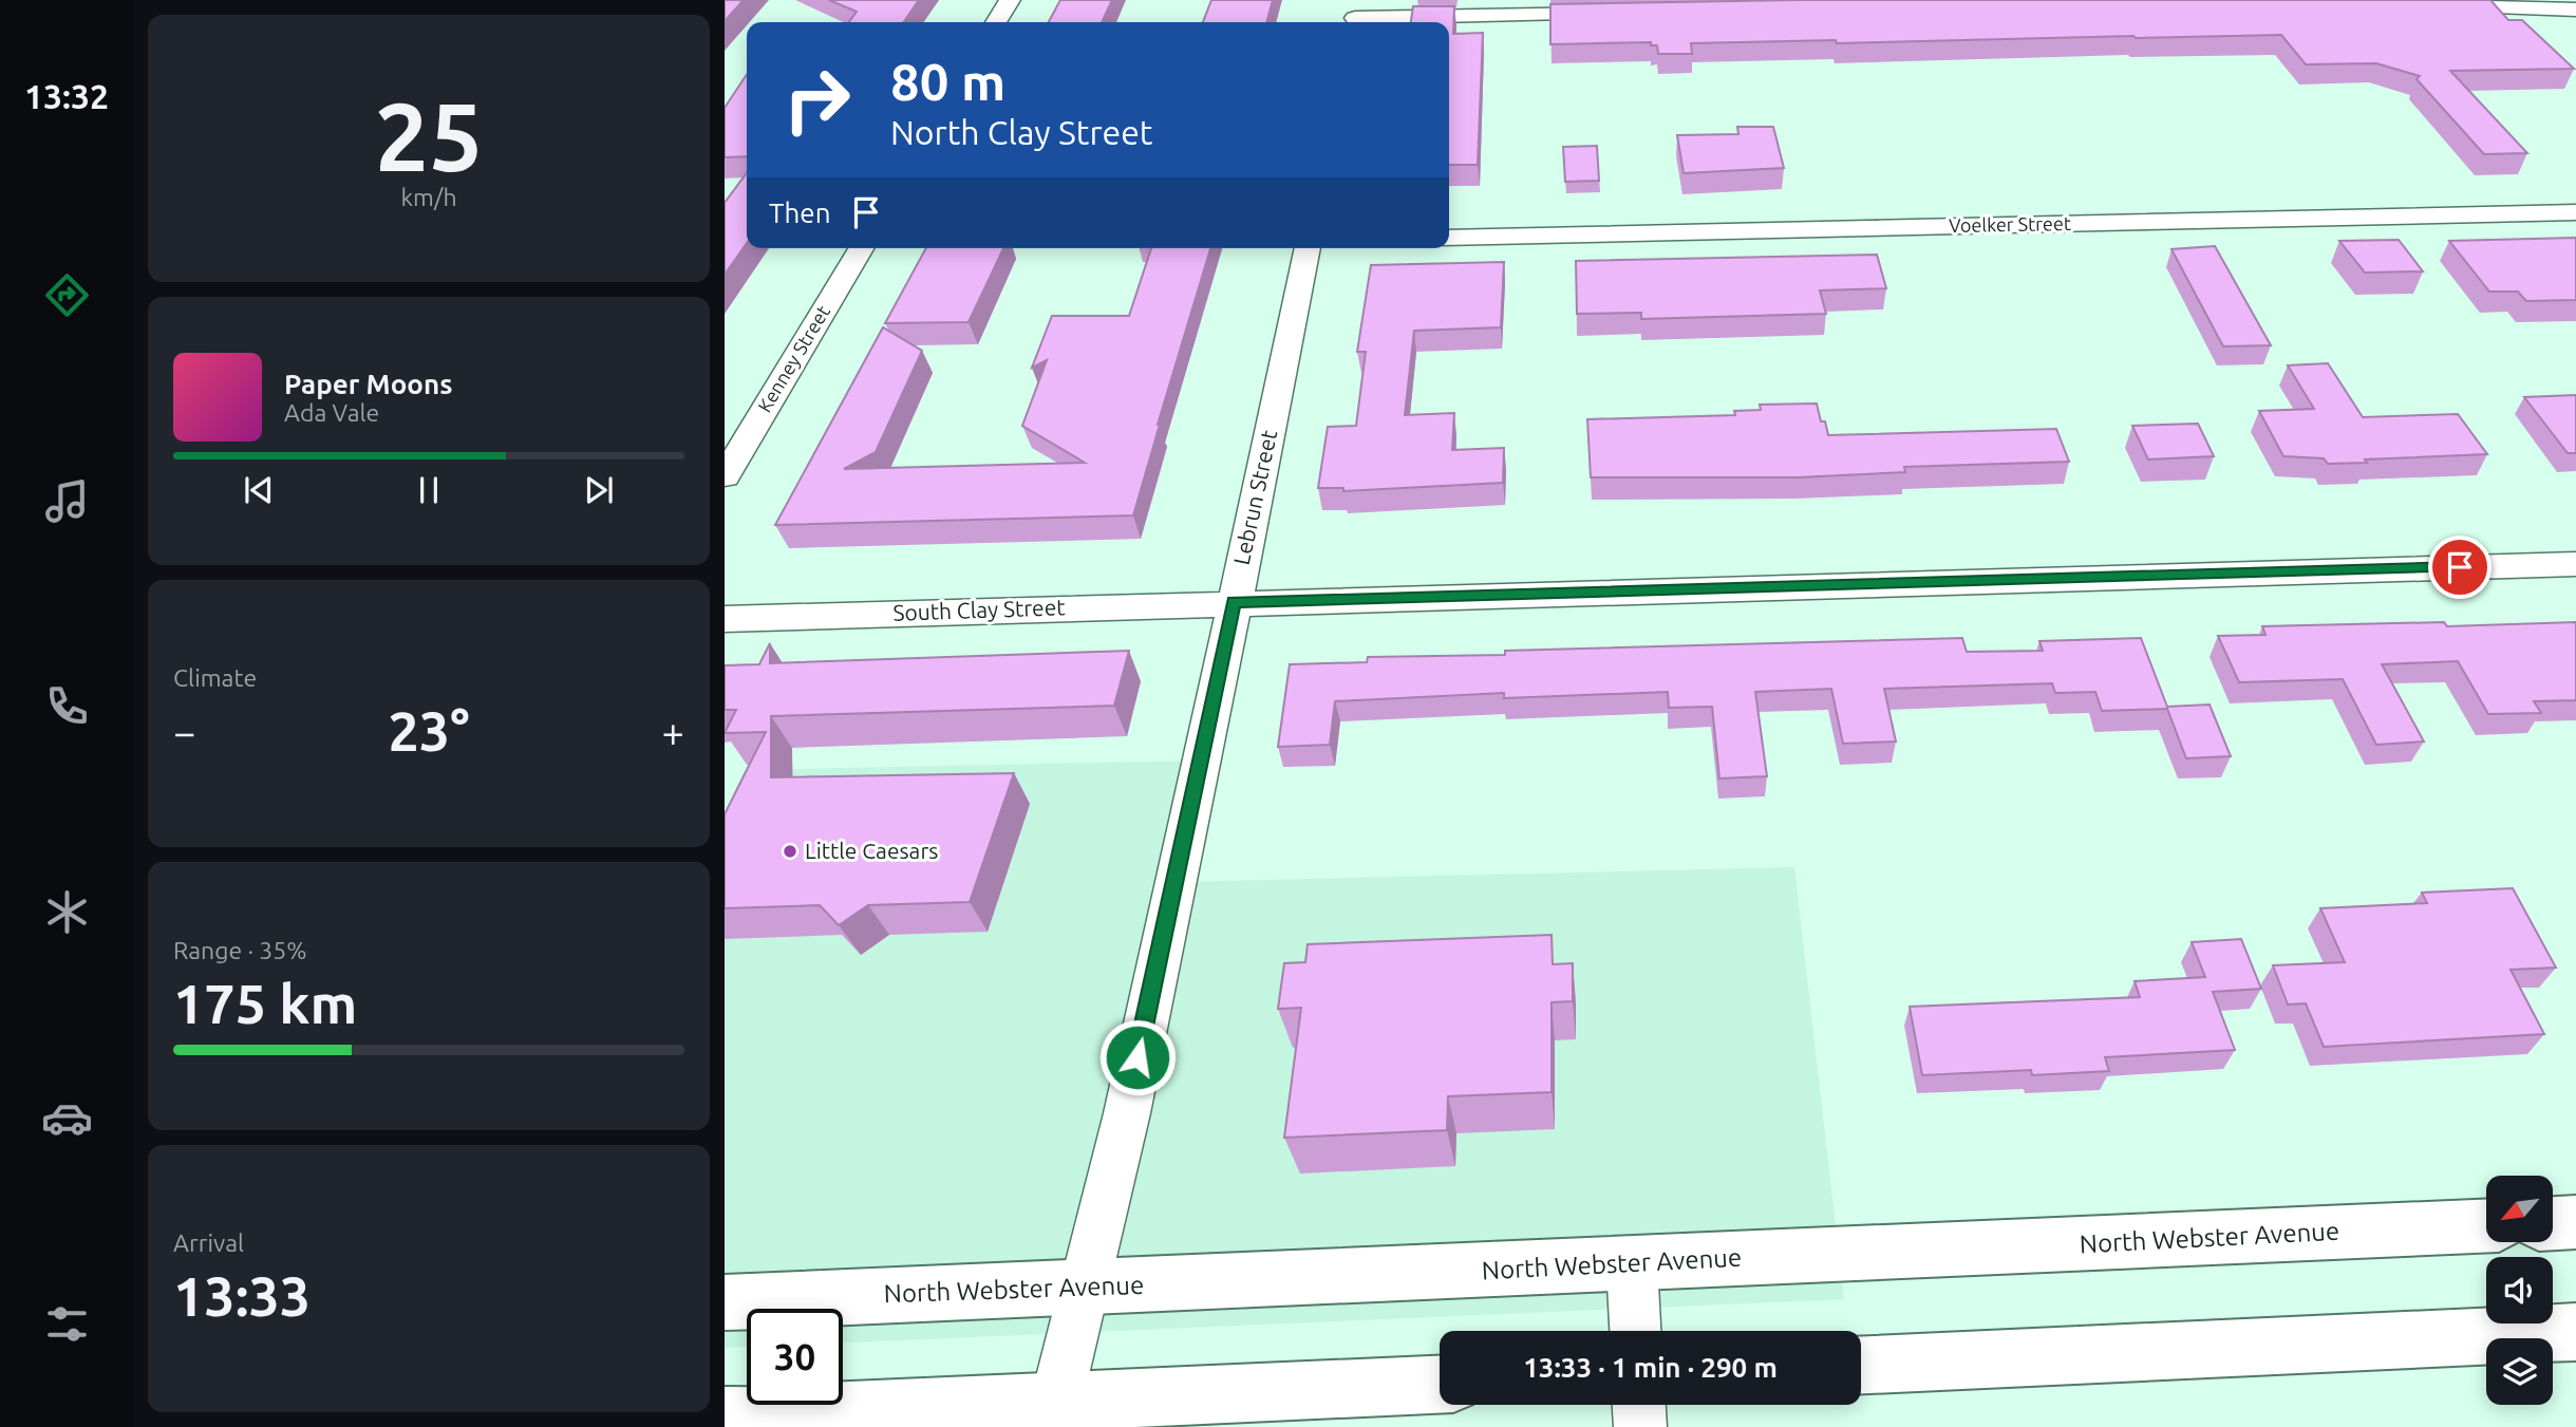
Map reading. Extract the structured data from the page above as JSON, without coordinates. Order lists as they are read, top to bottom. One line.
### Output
{"streets":{"main road":["North Webster Avenue"],"street":["Voelker Street","Kenney Street","Lebrun Street","South Clay Street"]},"crossings":[["Lebrun Street","South Clay Street"],["Lebrun Street","North Webster Avenue"]],"places":["Little Caesars"],"north":"bottom left","page":{"tabs":"13:32","tile":[["25","km/h"],"Climate",["Range · 35%","175 km"],["Arrival","13:33"]],"turn":["80 m","North Clay Street"],"then":"Then","song":["Paper Moons","Ada Vale"],"heat":["−","23°","+"],"limit":"30","trip":"13:33 · 1 min · 290 m"}}
